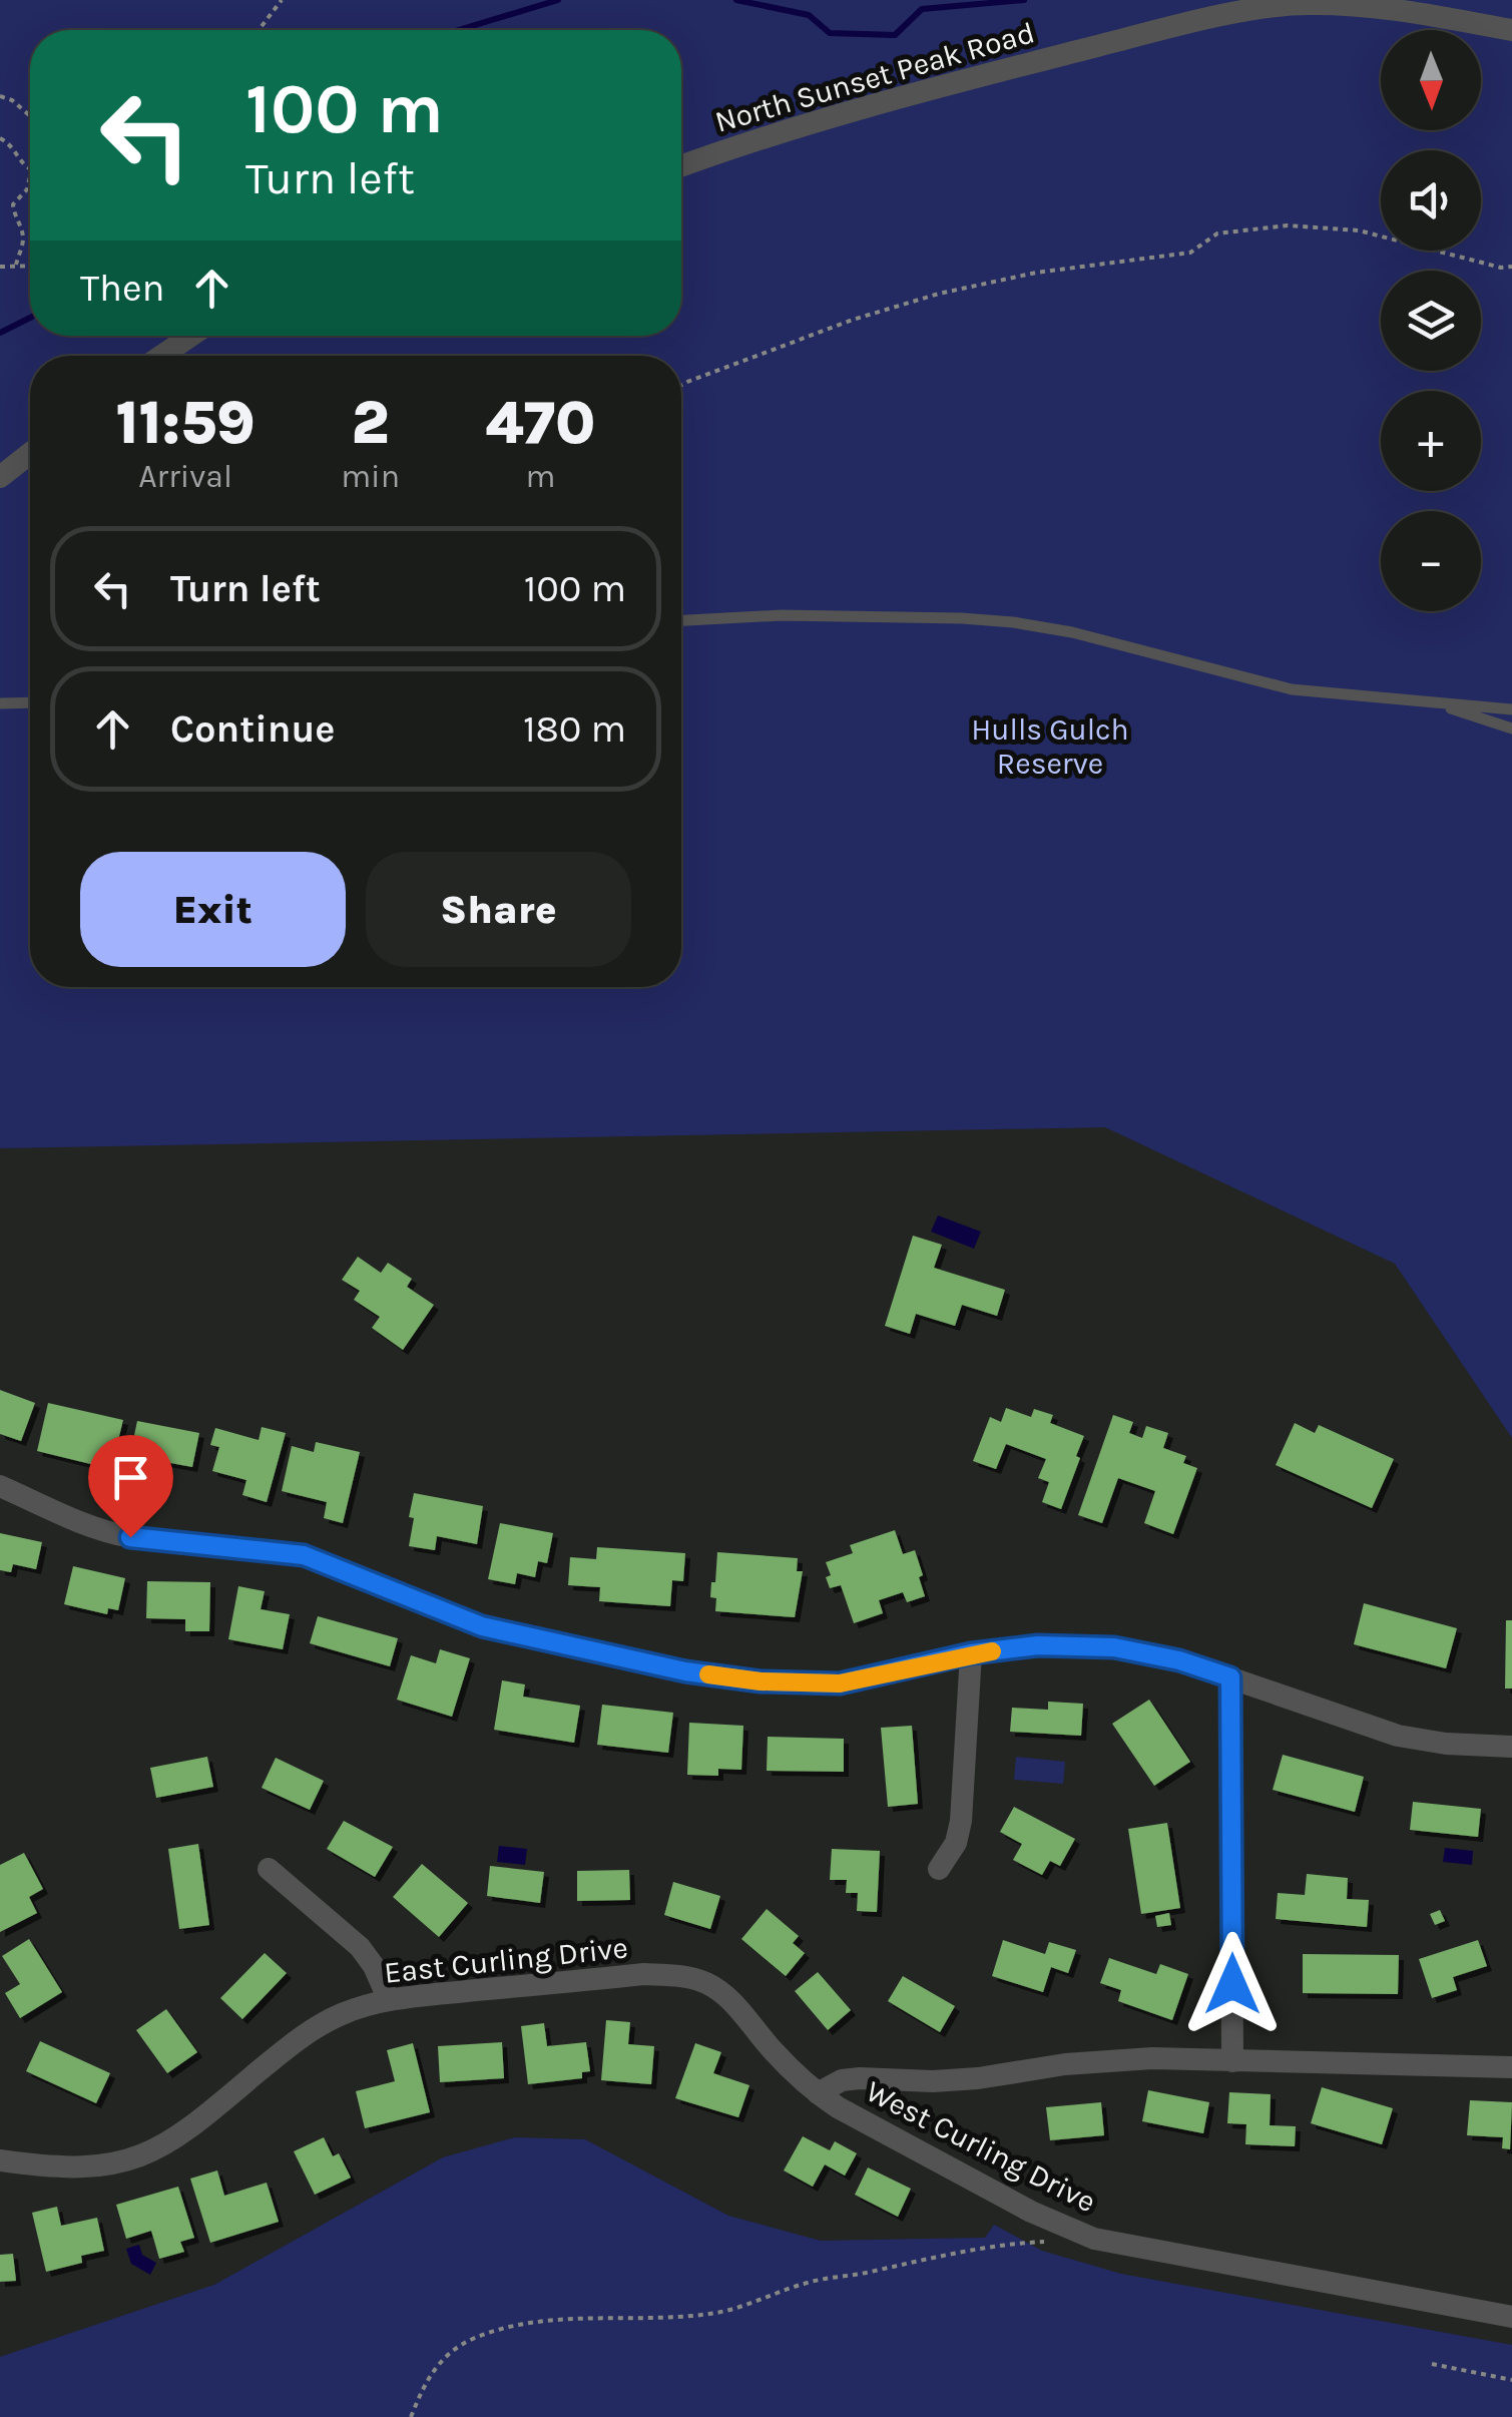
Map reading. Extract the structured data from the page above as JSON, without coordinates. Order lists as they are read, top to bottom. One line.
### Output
{"streets":{"street":["North Sunset Peak Road","East Curling Drive","West Curling Drive"]},"crossings":[["East Curling Drive","West Curling Drive"]],"parks":["Hulls Gulch Reserve"],"north":"bottom","page":{"map_buttons":["+","−"],"turn":["100 m","Turn left"],"then":"Then","eta":["11:59","Arrival","2","min","470","m"],"list":[{"name":"Turn left","value":"100 m"},{"name":"Continue","value":"180 m"}],"buttons":["Exit","Share"]}}
